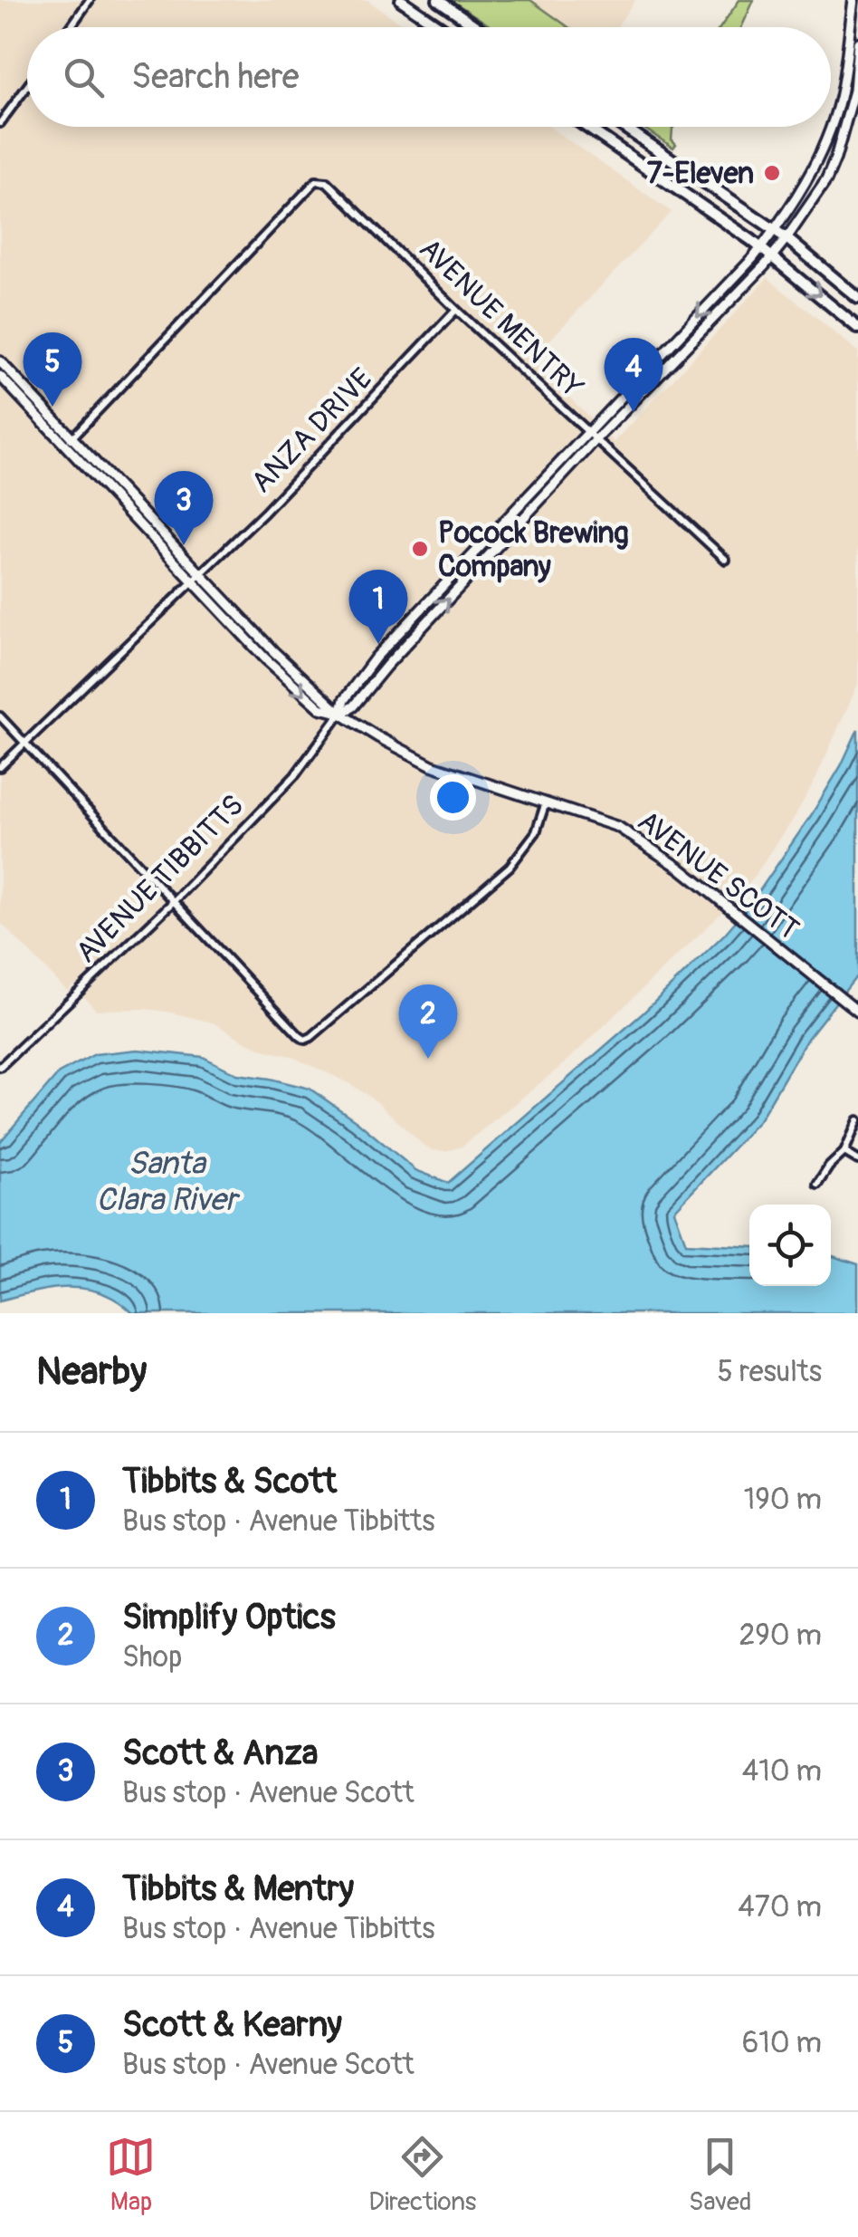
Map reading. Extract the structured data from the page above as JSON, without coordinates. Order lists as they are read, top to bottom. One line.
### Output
{"streets":{"main road":["AVENUE SCOTT","AVENUE TIBBITTS"],"street":["AVENUE MENTRY","ANZA DRIVE"]},"crossings":[["AVENUE MENTRY","ANZA DRIVE"],["AVENUE MENTRY","AVENUE SCOTT"],["AVENUE MENTRY","AVENUE TIBBITTS"],["ANZA DRIVE","AVENUE SCOTT"],["AVENUE SCOTT","AVENUE TIBBITTS"]],"water":["Santa Clara River"],"places":["7-Eleven","Pocock Brewing Company"],"page":{"search":"Search here","pins":["5","4","3","1","2"],"heading":["Nearby","5 results"],"list":[{"mark":"1","name":"Tibbits & Scott","note":"Bus stop · Avenue Tibbitts","value":"190 m"},{"mark":"2","name":"Simplify Optics","note":"Shop","value":"290 m"},{"mark":"3","name":"Scott & Anza","note":"Bus stop · Avenue Scott","value":"410 m"},{"mark":"4","name":"Tibbits & Mentry","note":"Bus stop · Avenue Tibbitts","value":"470 m"},{"mark":"5","name":"Scott & Kearny","note":"Bus stop · Avenue Scott","value":"610 m"}],"nav":["Map","Directions","Saved"]}}
